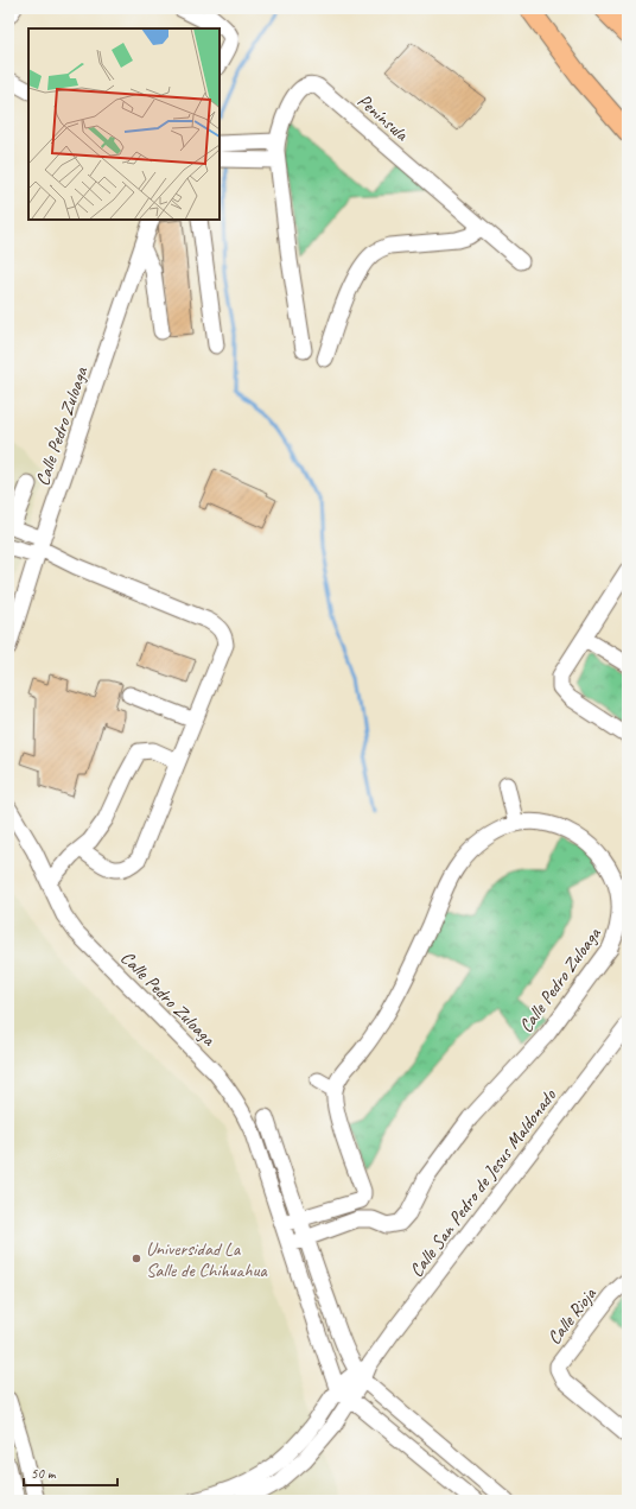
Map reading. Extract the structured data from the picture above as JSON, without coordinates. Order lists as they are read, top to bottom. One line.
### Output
{"streets":{"street":["Península","Calle Pedro Zuloaga","Calle San Pedro de Jesus Maldonado","Calle Rioja"]},"places":["Universidad La Salle de Chihuahua"],"scale_bar":"50 m"}
